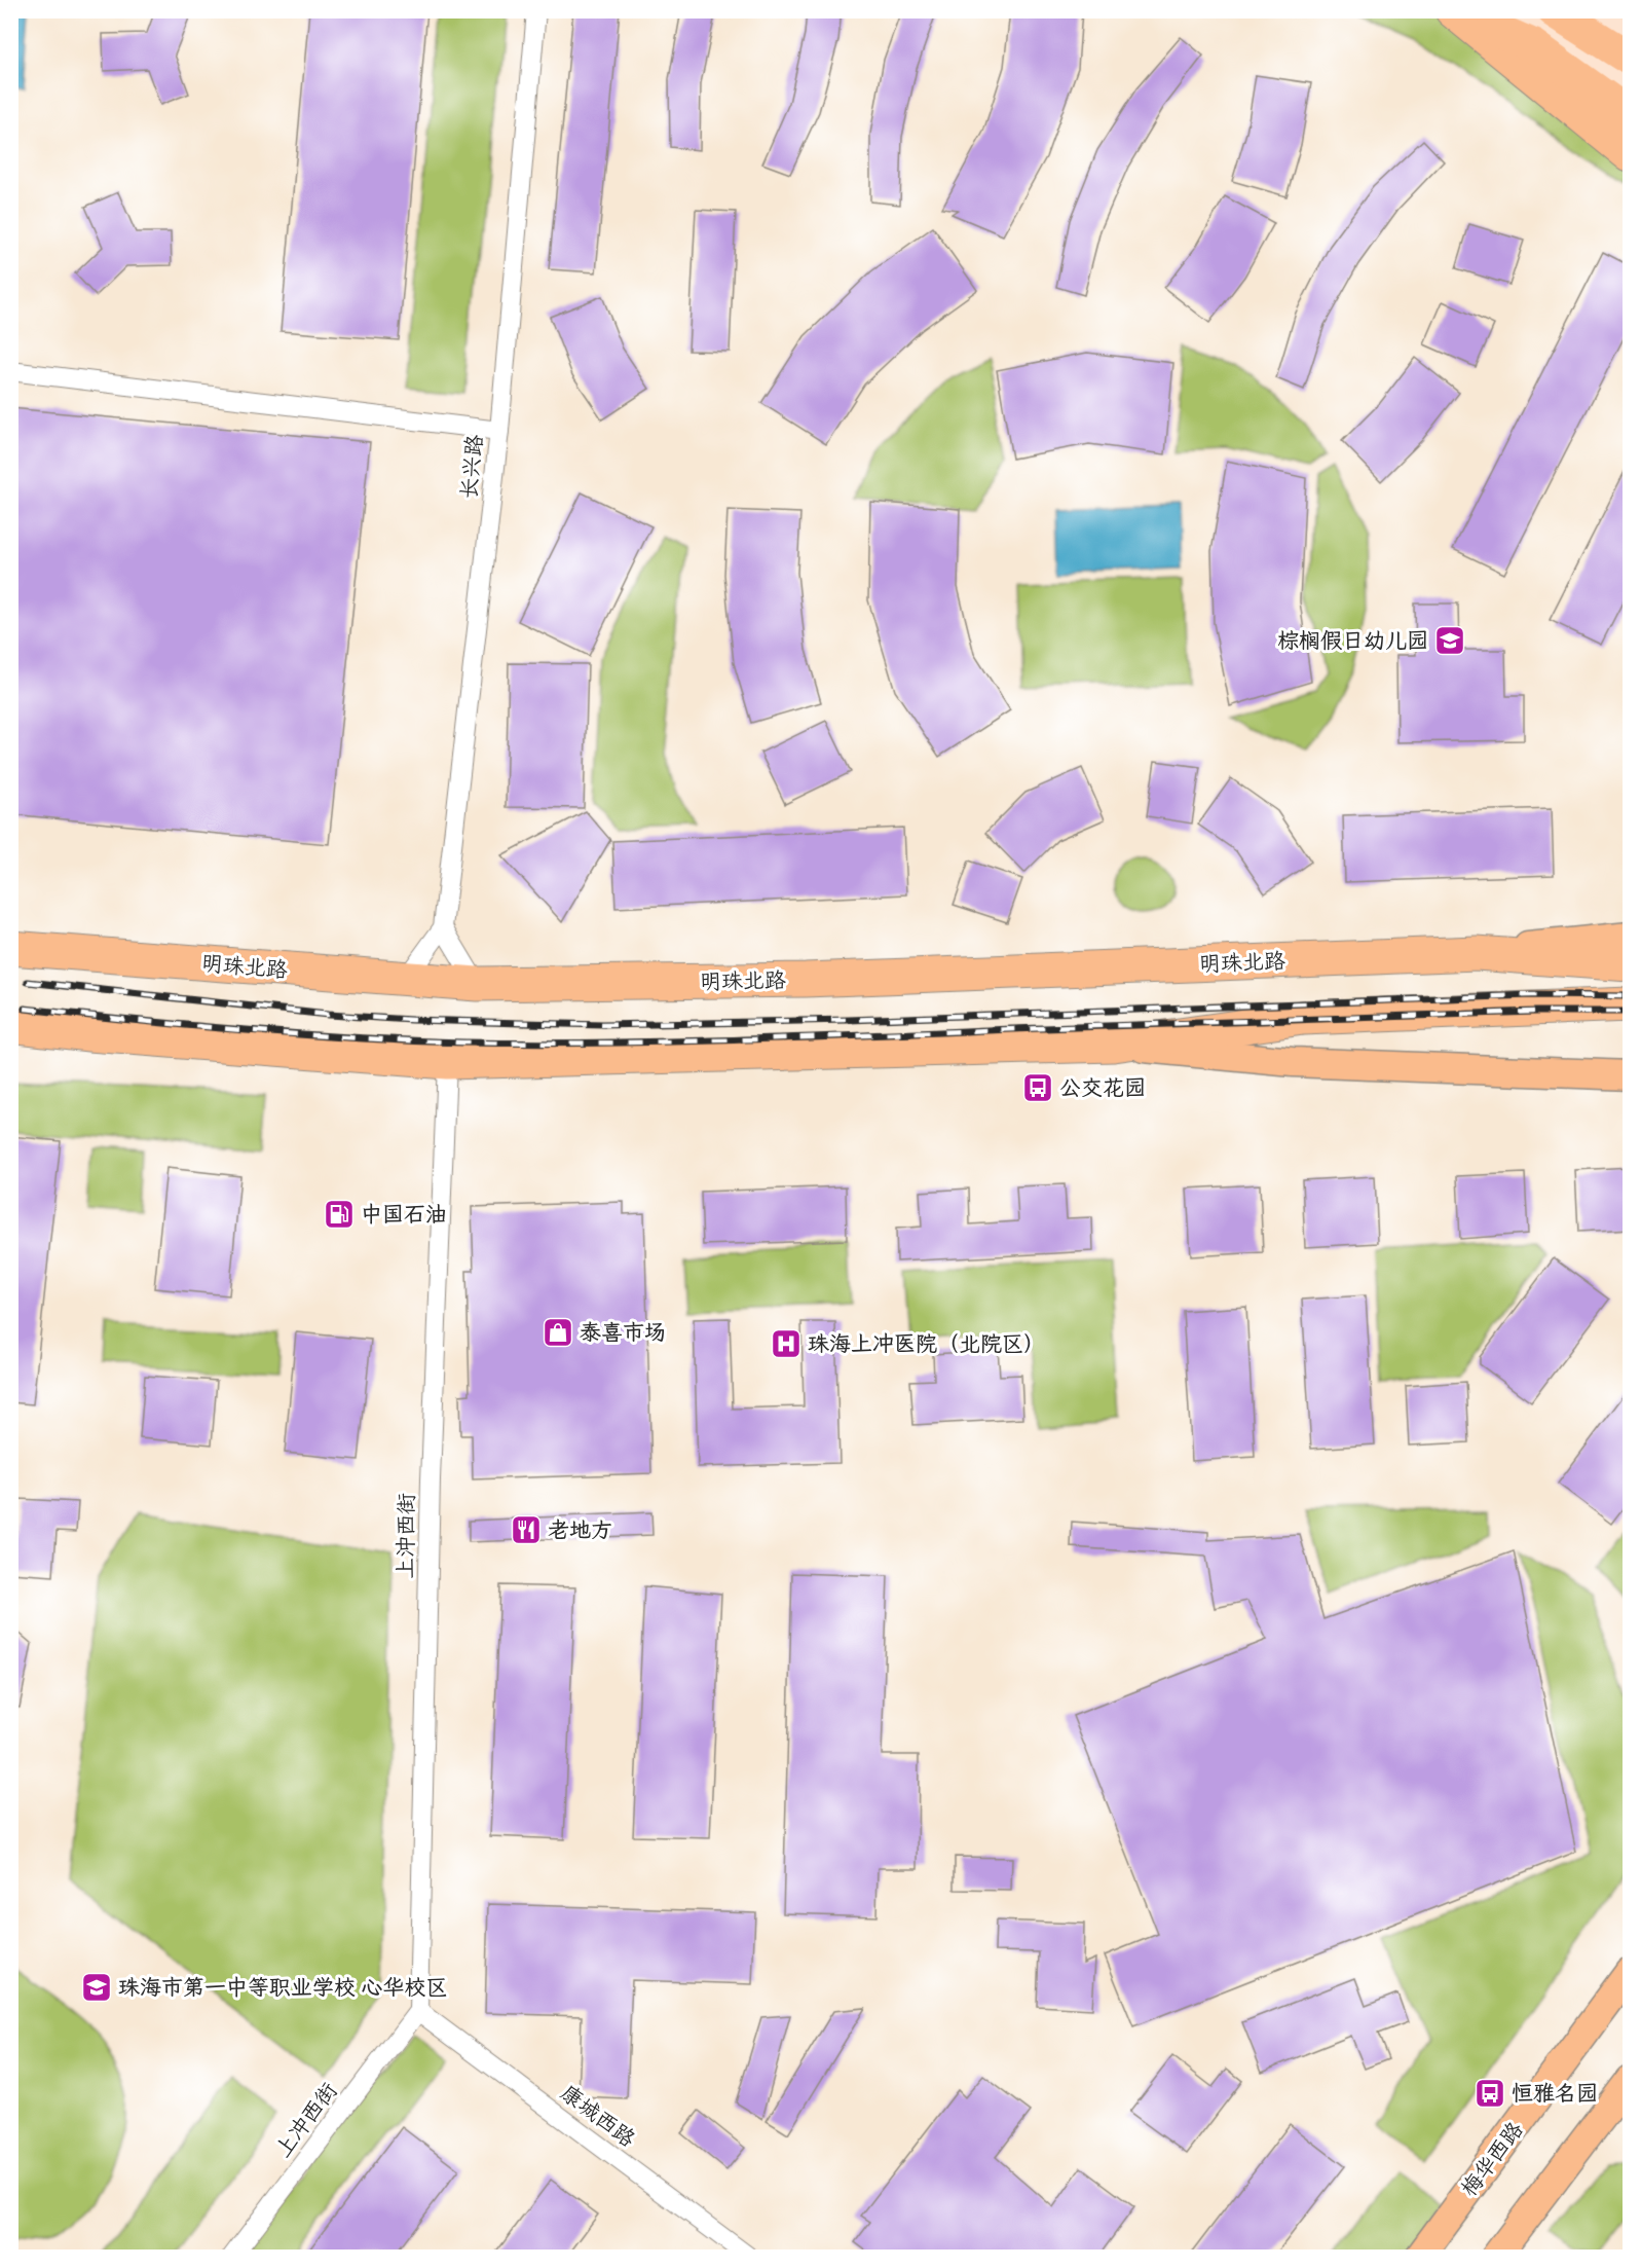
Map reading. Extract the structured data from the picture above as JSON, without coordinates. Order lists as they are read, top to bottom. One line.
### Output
{"streets":{"highway":["明珠北路"],"main road":["梅华西路"],"street":["长兴路","上沖西街","康城西路","上冲西街"]},"crossings":[["长兴路","明珠北路"],["上沖西街","康城西路"],["上沖西街","上冲西街"],["康城西路","上冲西街"]],"places":{"school or university":["棕榈假日幼儿园","珠海市第一中等职业学校 心华校区"],"bus stop":["公交花园","恒雅名园"],"fuel station":["中国石油"],"shop":["泰喜市场"],"hospital":["珠海上冲医院（北院区）"],"restaurant":["老地方"]}}
